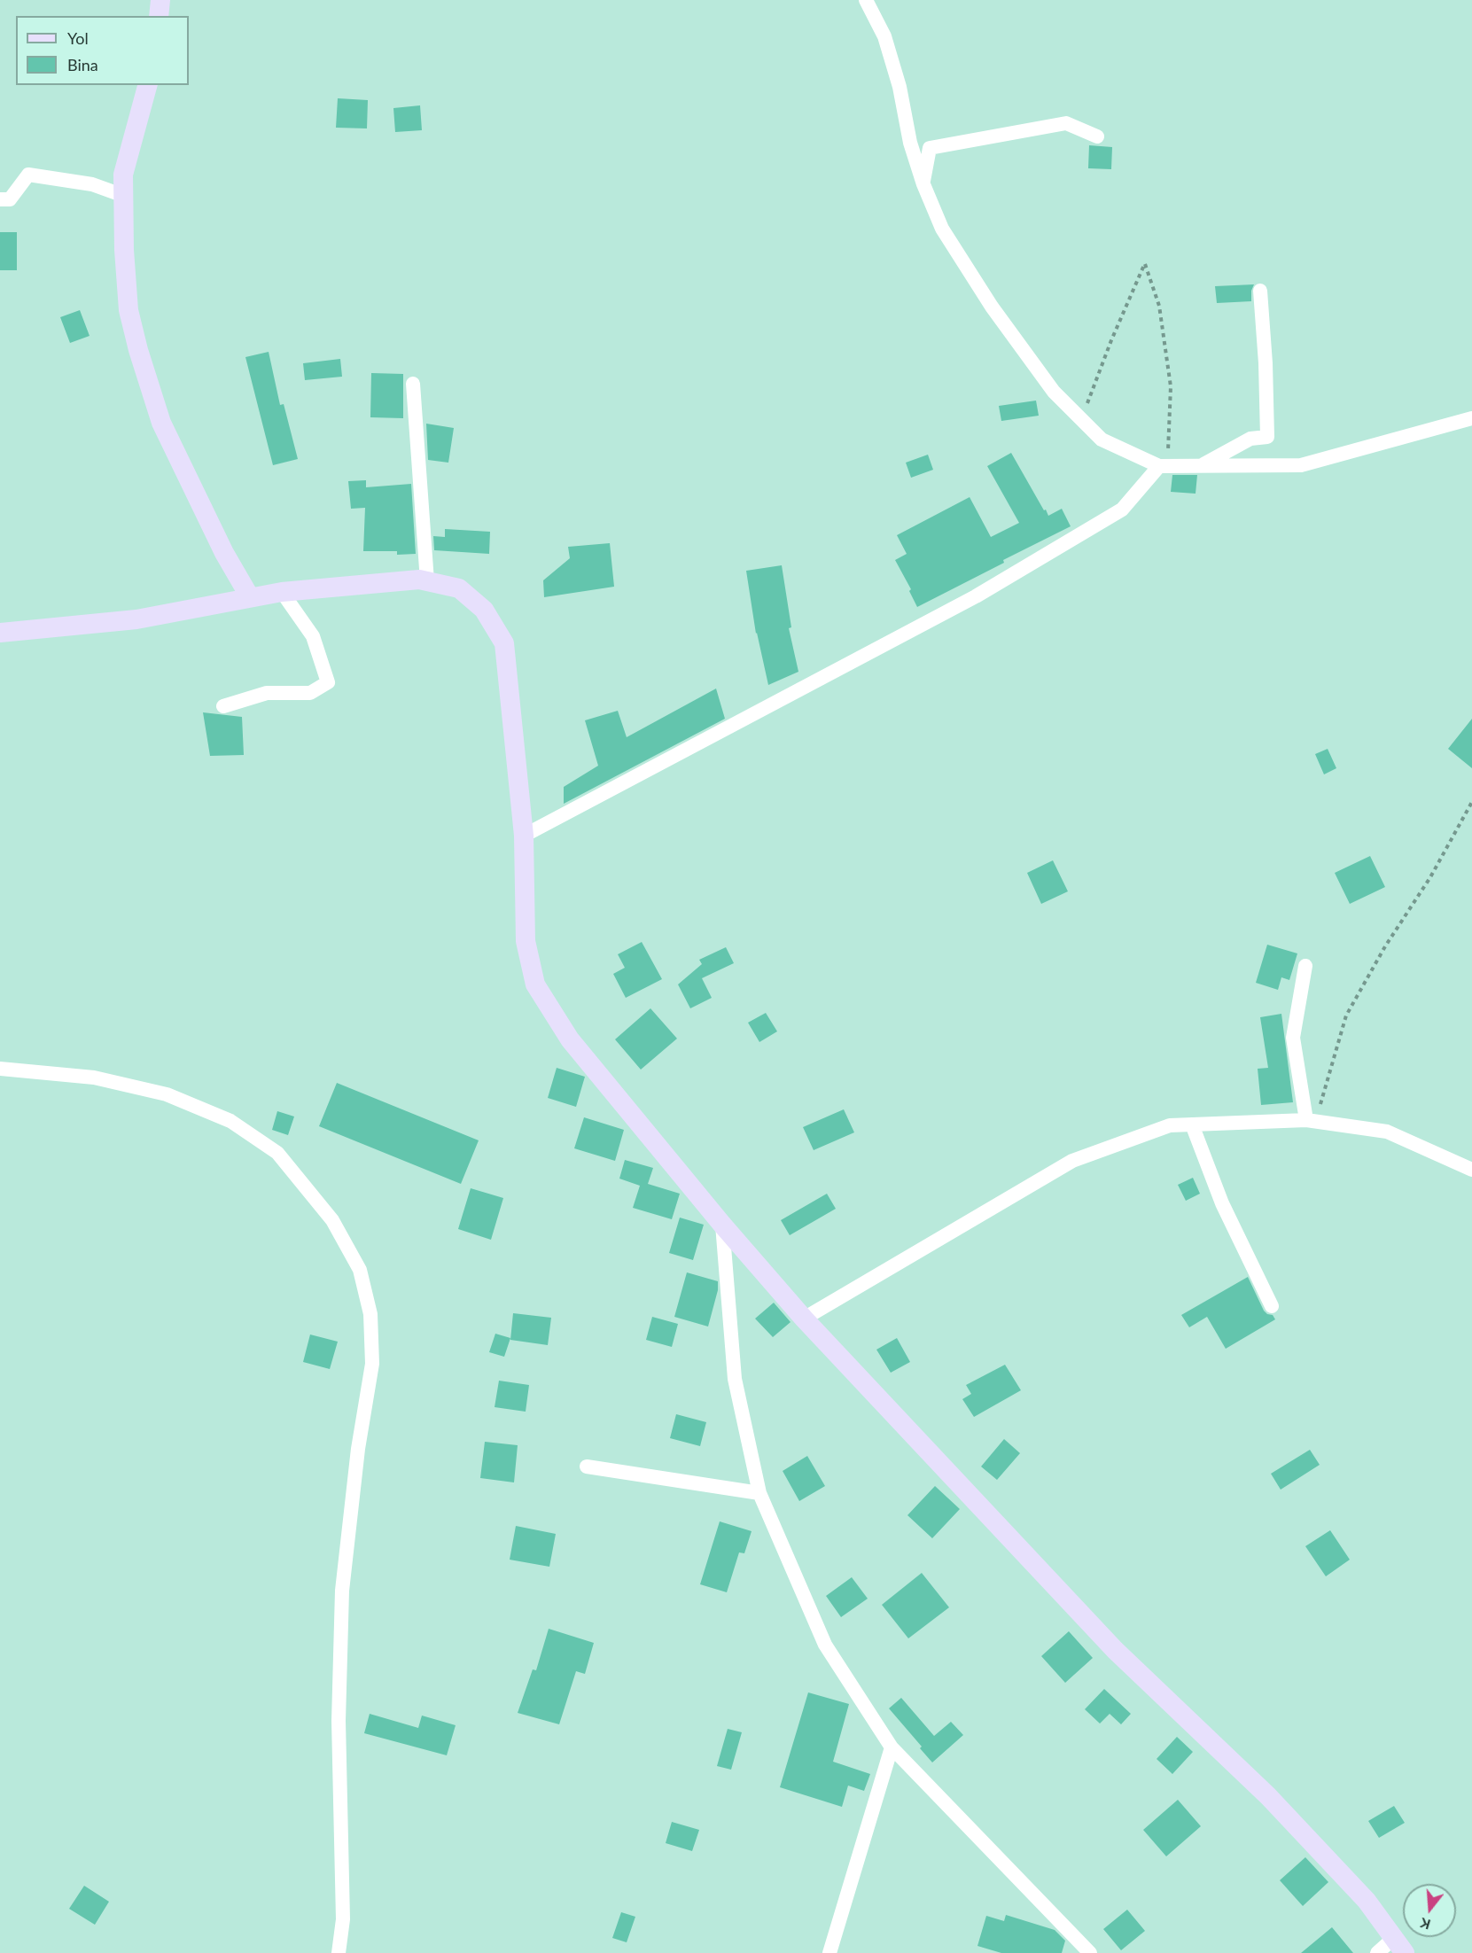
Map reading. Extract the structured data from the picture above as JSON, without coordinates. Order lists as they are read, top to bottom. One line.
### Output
{"legend":["Yol","Bina"],"north":"bottom"}
